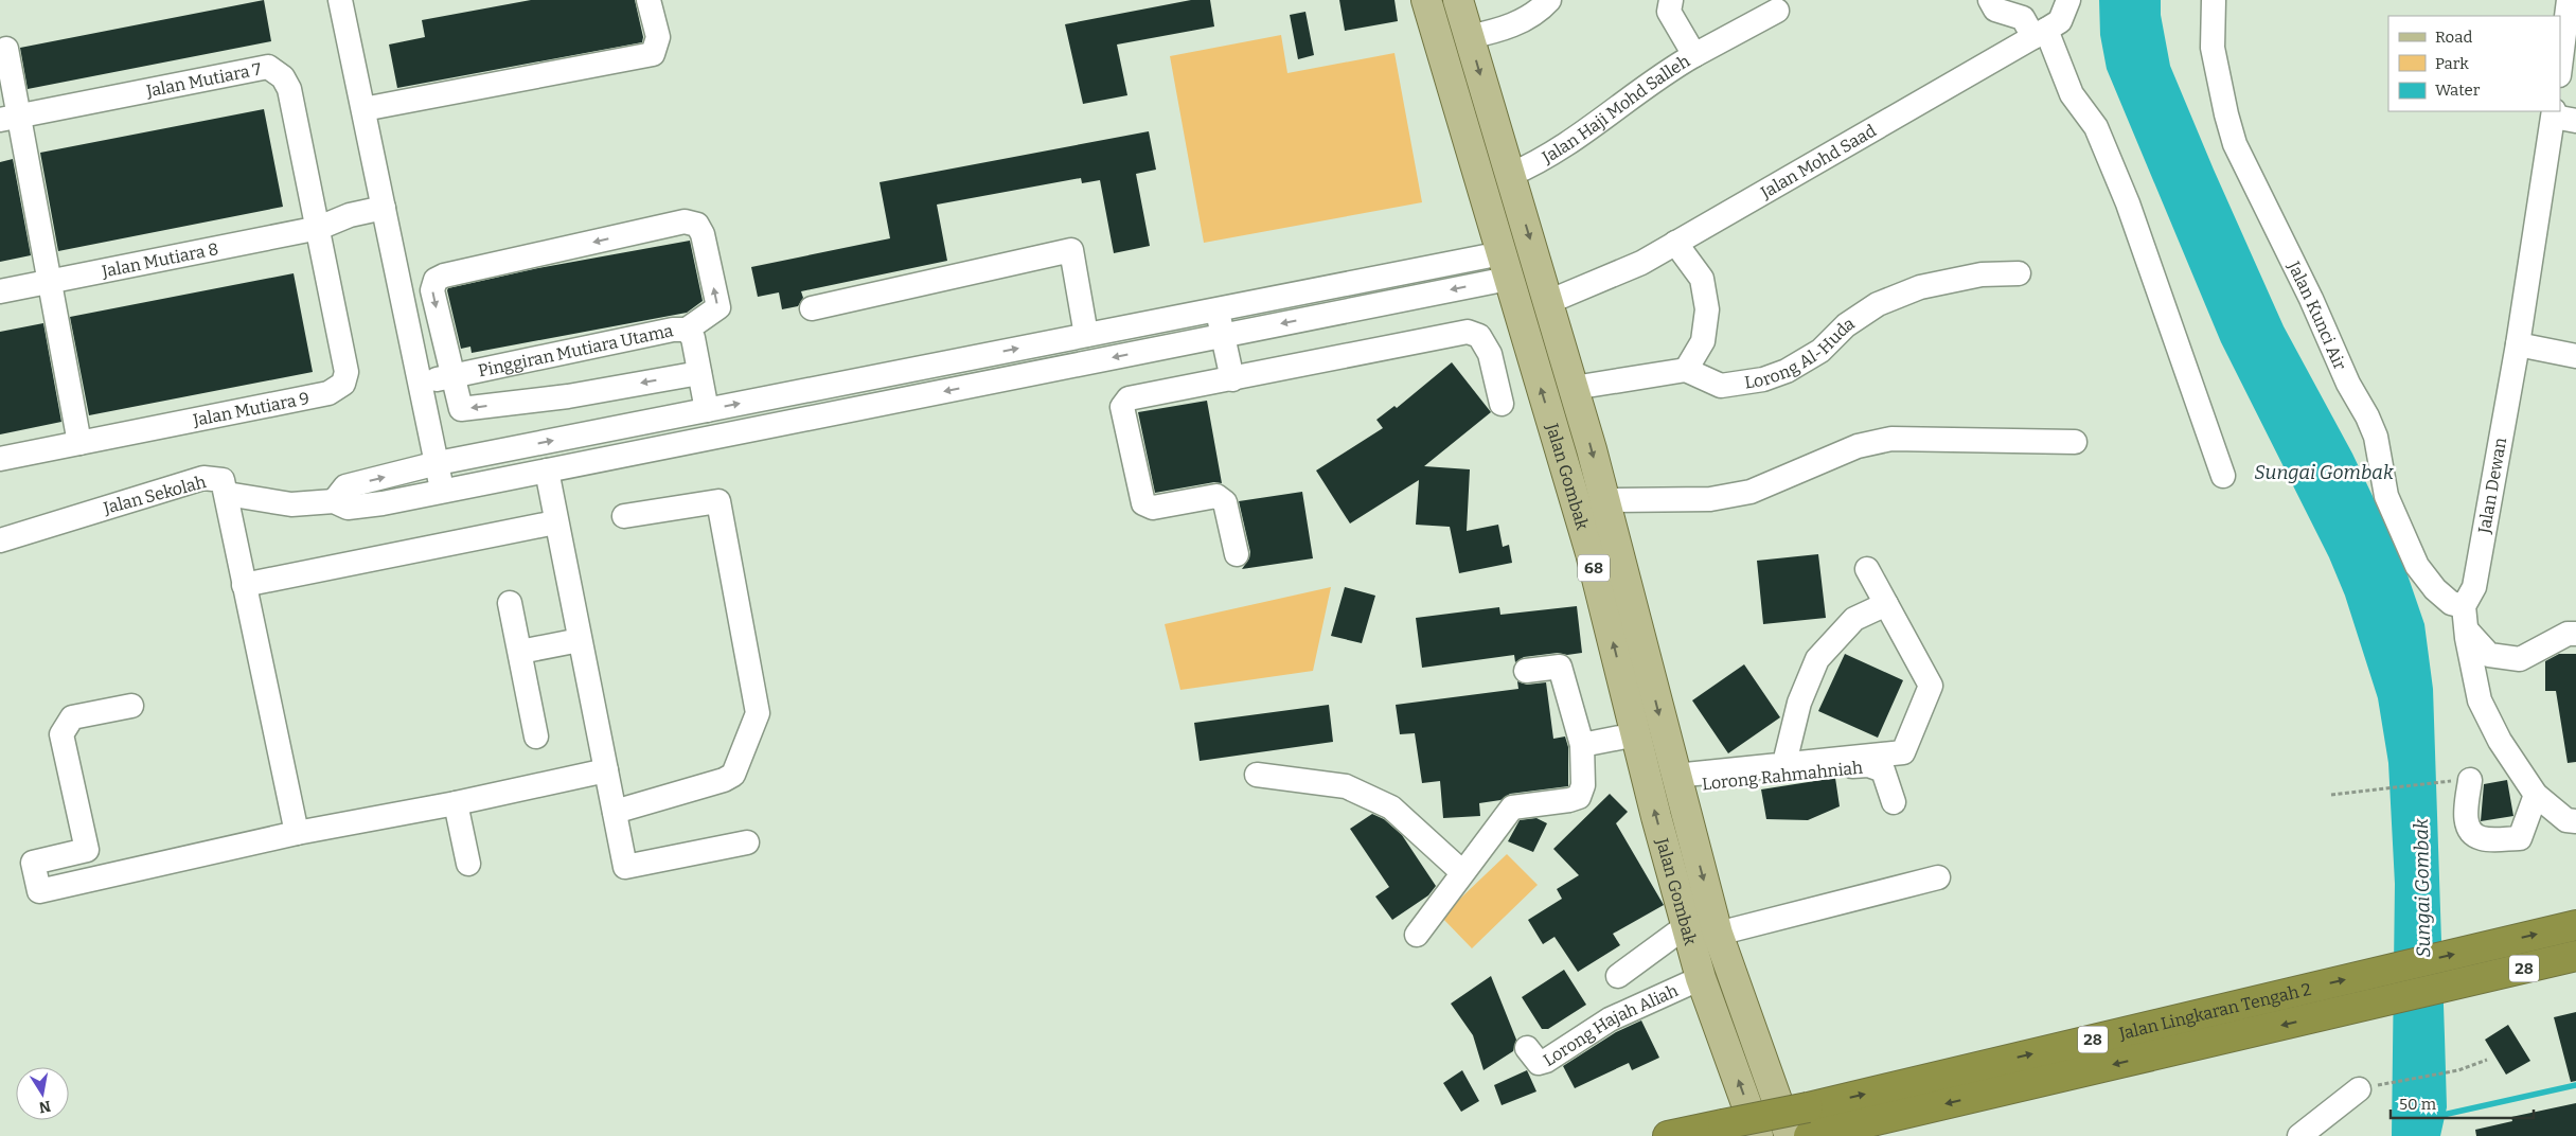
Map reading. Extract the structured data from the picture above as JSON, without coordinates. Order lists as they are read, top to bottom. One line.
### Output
{"streets":{"highway":["28","Jalan Lingkaran Tengah 2"],"main road":["Jalan Gombak","68"],"street":["Jalan Mutiara 7","Jalan Haji Mohd Salleh","Jalan Mohd Saad","Jalan Mutiara 8","Jalan Kunci Air","Lorong Al-Huda","Pinggiran Mutiara Utama","Jalan Mutiara 9","Jalan Dewan","Jalan Sekolah","Lorong Rahmahniah","Lorong Hajah Aliah"]},"crossings":[["Jalan Mutiara 7","Jalan Mutiara 8"],["Jalan Mutiara 7","Jalan Mutiara 9"],["Jalan Haji Mohd Salleh","Jalan Gombak"],["Jalan Mohd Saad","Jalan Gombak"],["Jalan Mutiara 8","Jalan Mutiara 9"],["Jalan Kunci Air","Jalan Dewan"],["Jalan Gombak","Jalan Sekolah"],["Jalan Gombak","Lorong Rahmahniah"],["Jalan Gombak","Lorong Hajah Aliah"]],"water":["Sungai Gombak"],"legend":["Road","Park","Water"],"scale_bar":"50 m","north":"bottom"}
